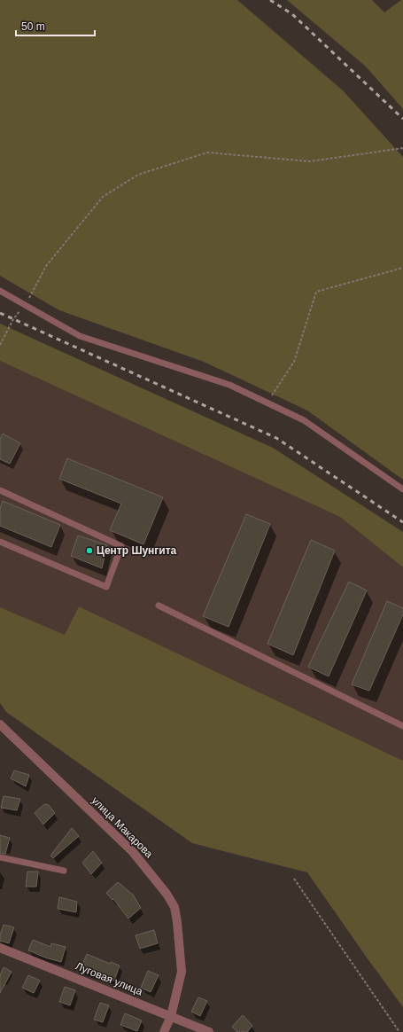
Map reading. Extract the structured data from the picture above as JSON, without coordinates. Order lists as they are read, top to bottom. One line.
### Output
{"streets":{"street":["улица Макарова","Луговая улица"]},"crossings":[["улица Макарова","Луговая улица"]],"places":["Центр Шунгита"],"scale_bar":"50 m"}
